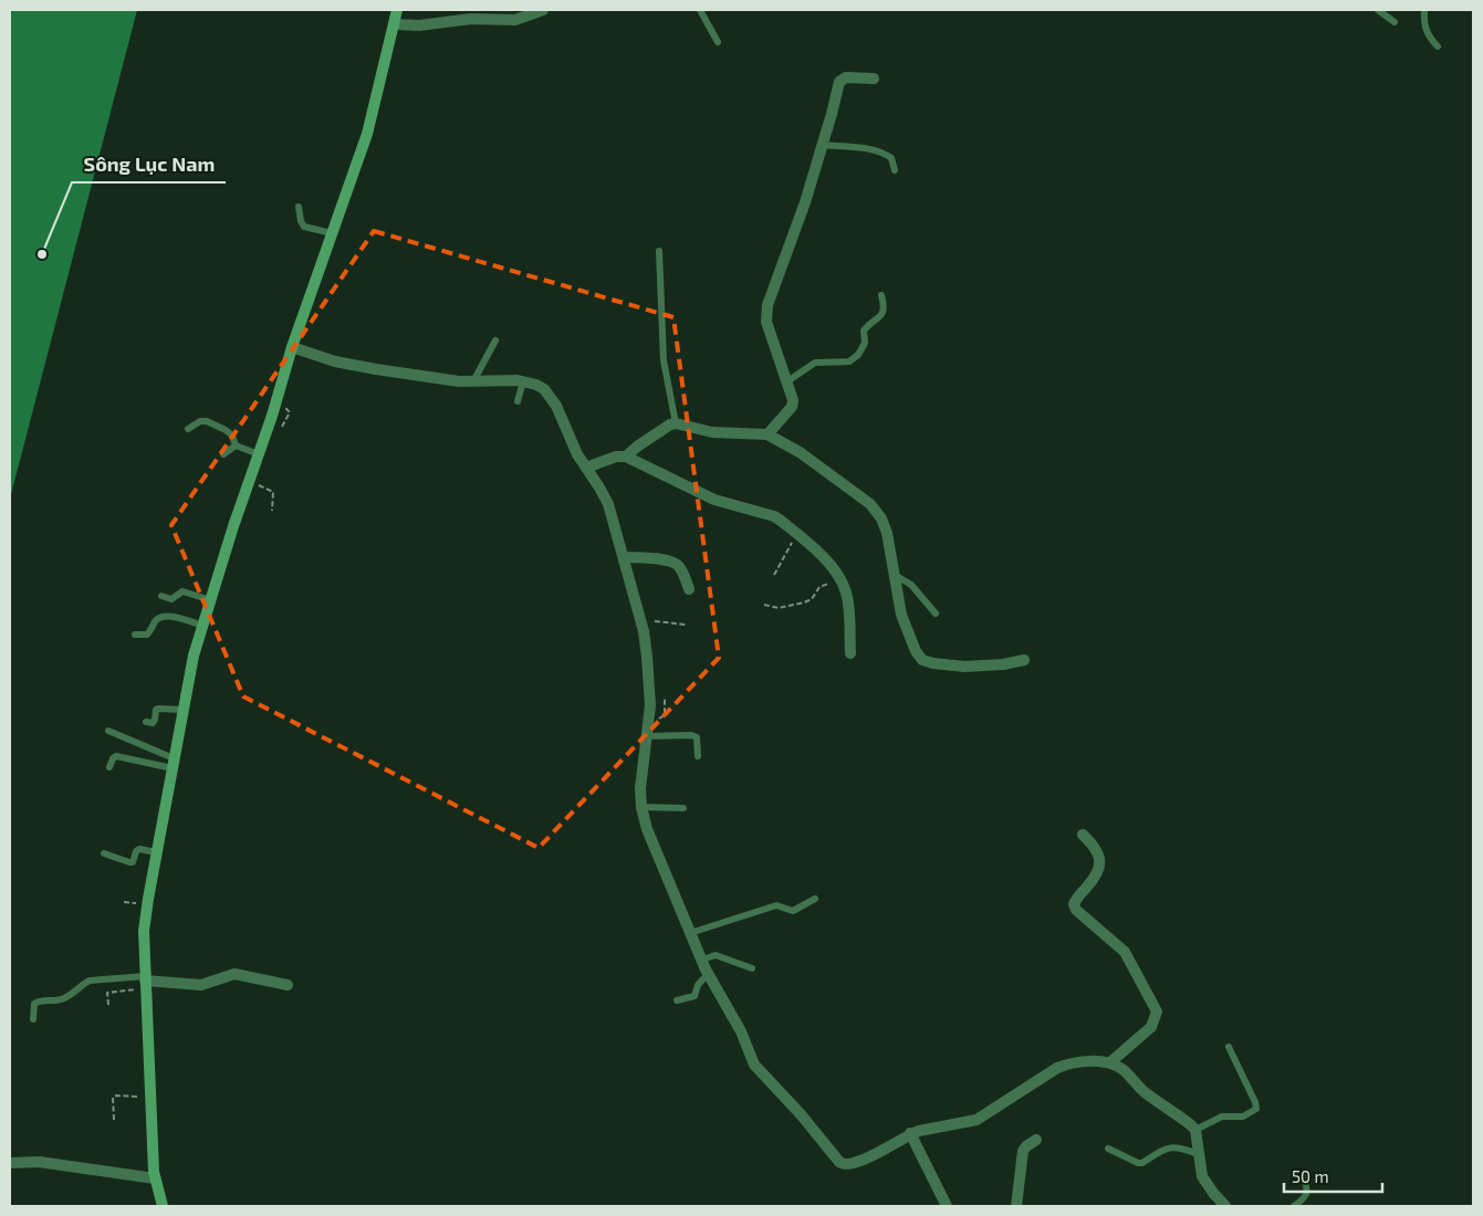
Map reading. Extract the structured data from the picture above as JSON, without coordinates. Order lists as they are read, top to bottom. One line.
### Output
{"places":["Sông Lục Nam"],"scale_bar":"50 m"}
